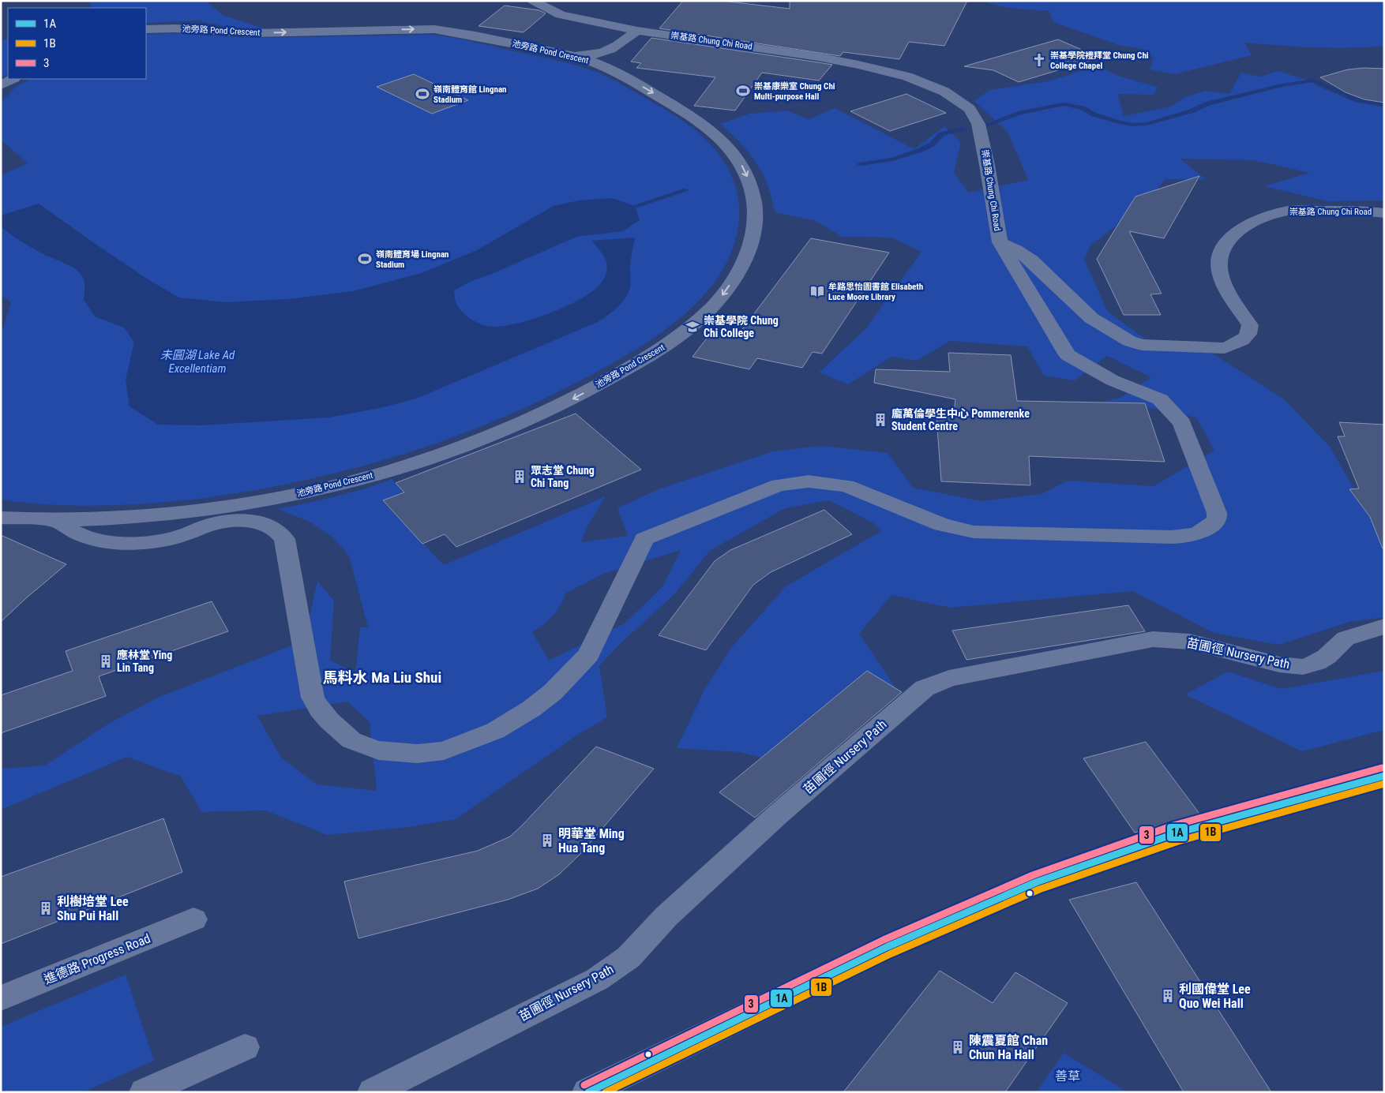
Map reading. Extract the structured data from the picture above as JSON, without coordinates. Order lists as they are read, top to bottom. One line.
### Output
{"streets":{"street":["池旁路 Pond Crescent","崇基路 Chung Chi Road","苗圃徑 Nursery Path","進德路 Progress Road"]},"districts":["馬料水 Ma Liu Shui"],"water":["未圓湖 Lake Ad Excellentiam"],"parks":["善草"],"places":{"church":["崇基學院禮拜堂 Chung Chi College Chapel"],"sports":["崇基康樂室 Chung Chi Multi-purpose Hall","嶺南體育館 Lingnan Stadium","嶺南體育場 Lingnan Stadium"],"library":["牟路思怡圖書館 Elisabeth Luce Moore Library"],"school or university":["崇基學院 Chung Chi College"],"building":["龐萬倫學生中心 Pommerenke Student Centre","眾志堂 Chung Chi Tang","應林堂 Ying Lin Tang","明華堂 Ming Hua Tang","利樹培堂 Lee Shu Pui Hall","利國偉堂 Lee Quo Wei Hall","陳震夏館 Chan Chun Ha Hall"]},"lines":["transit line 3","transit line 1A","transit line 1B"],"legend":["1A","1B","3"]}
